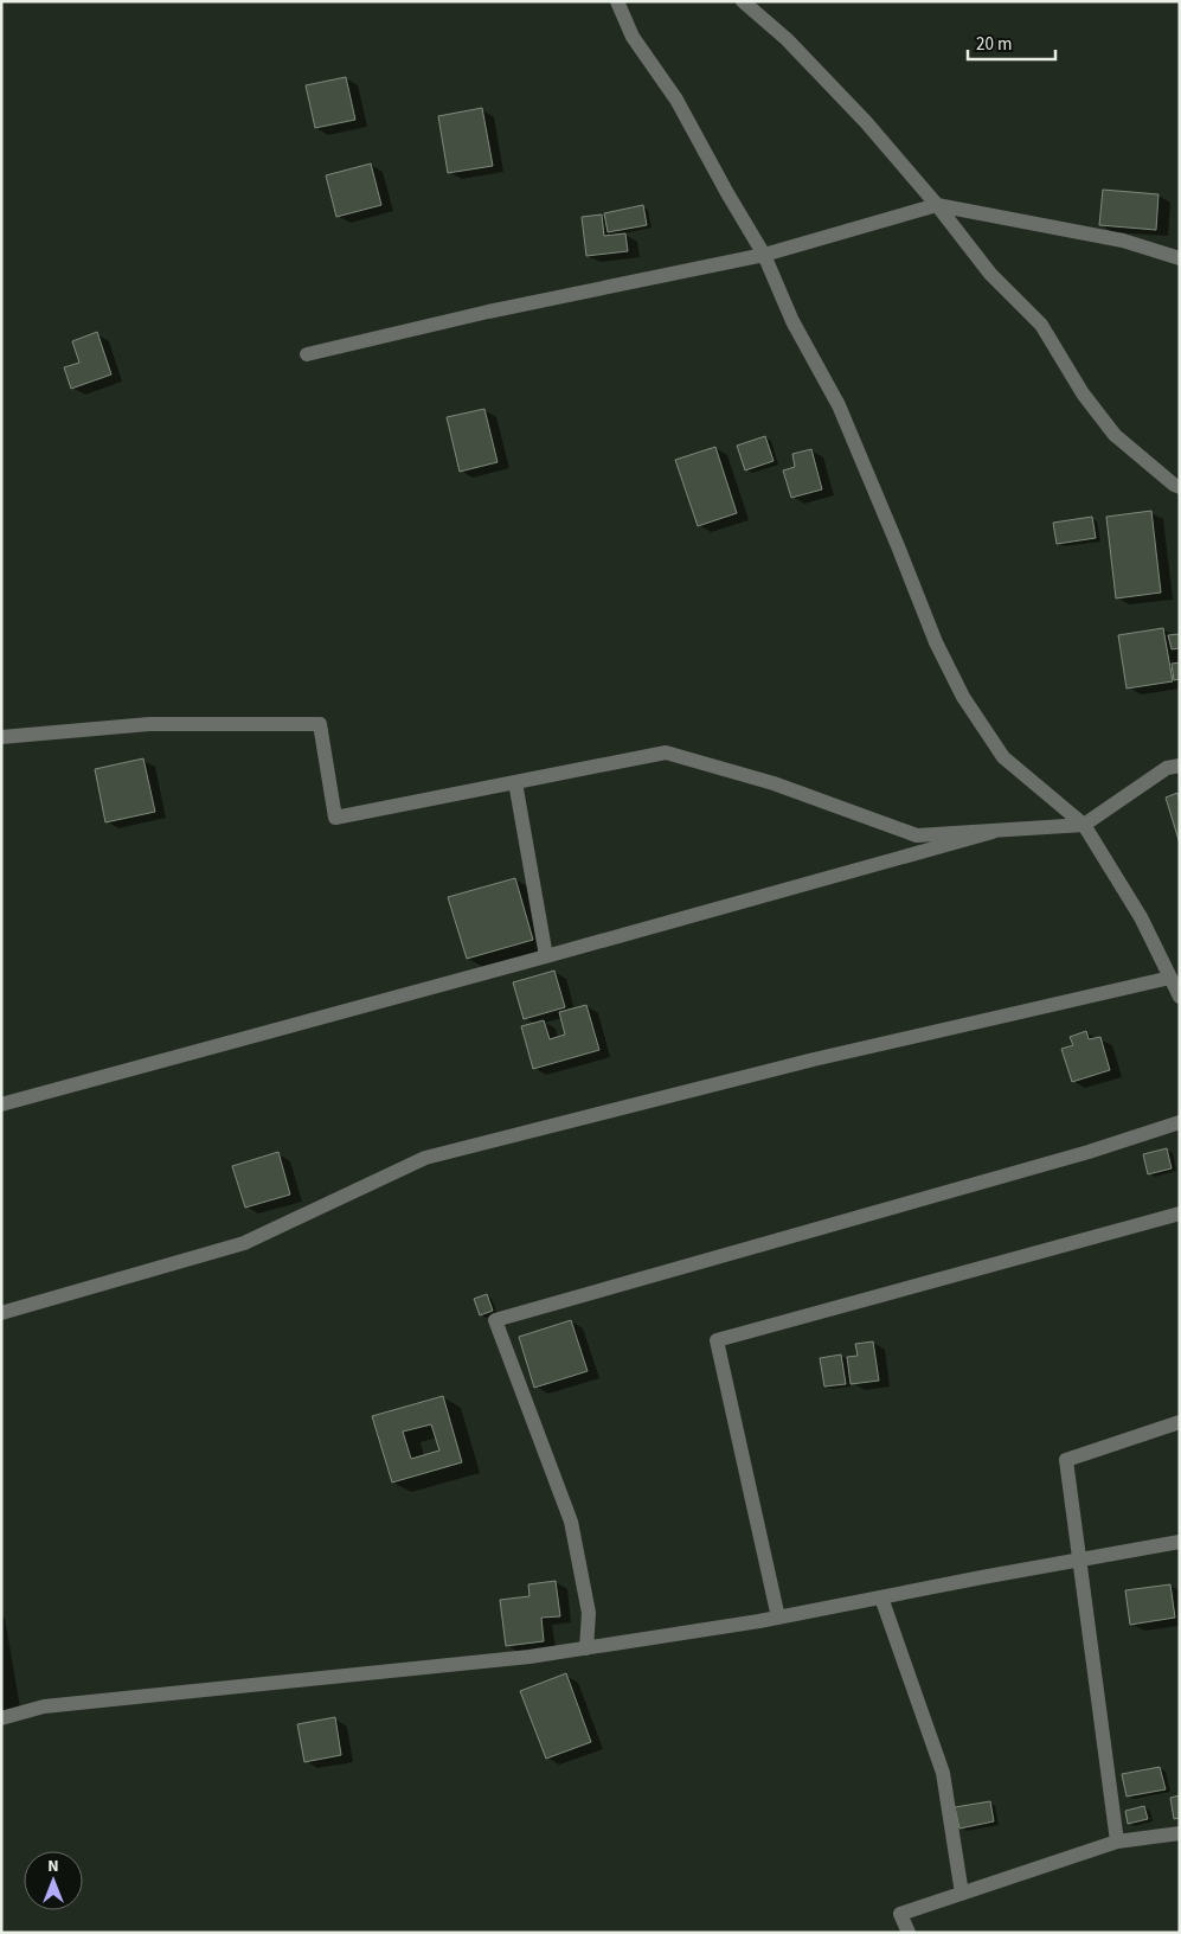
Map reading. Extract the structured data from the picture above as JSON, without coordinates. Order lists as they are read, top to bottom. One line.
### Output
{"scale_bar":"20 m","north":"top"}
